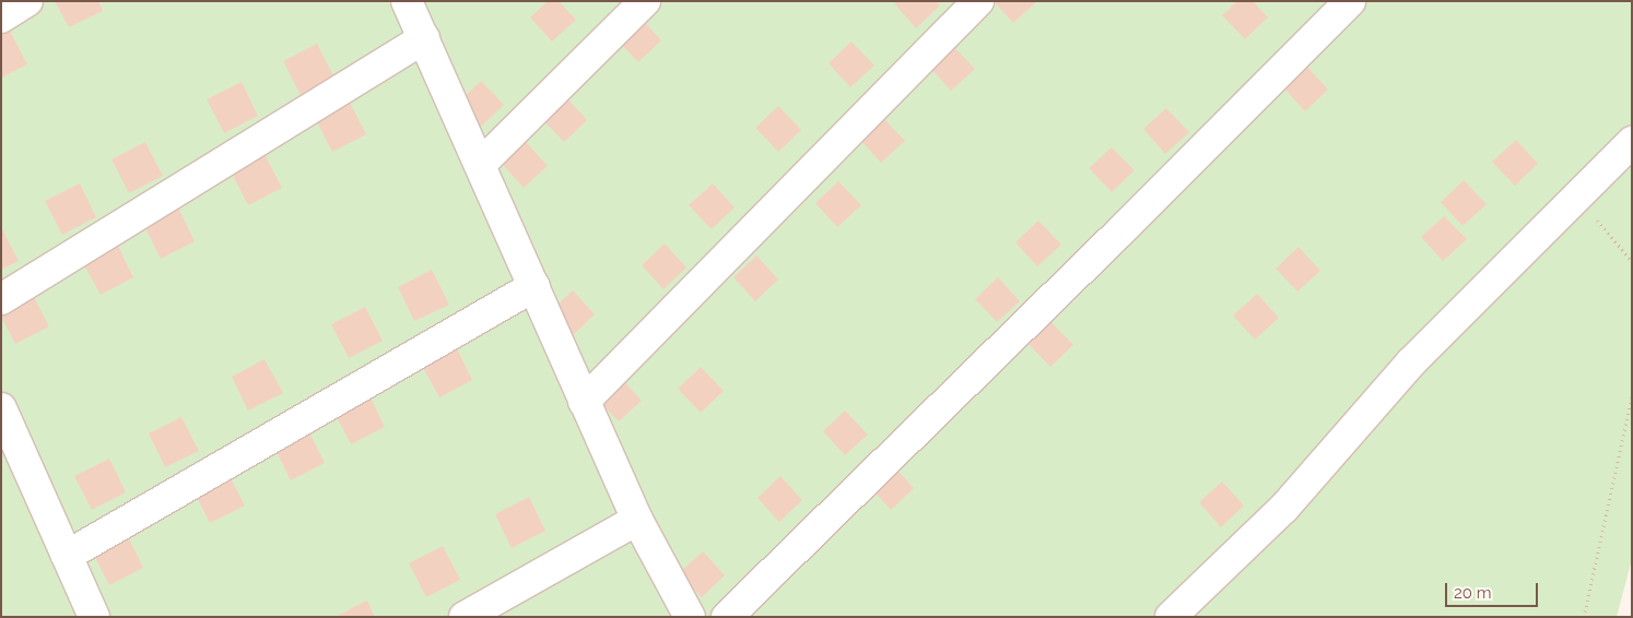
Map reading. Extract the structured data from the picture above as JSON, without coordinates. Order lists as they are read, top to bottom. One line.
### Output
{"scale_bar":"20 m"}
